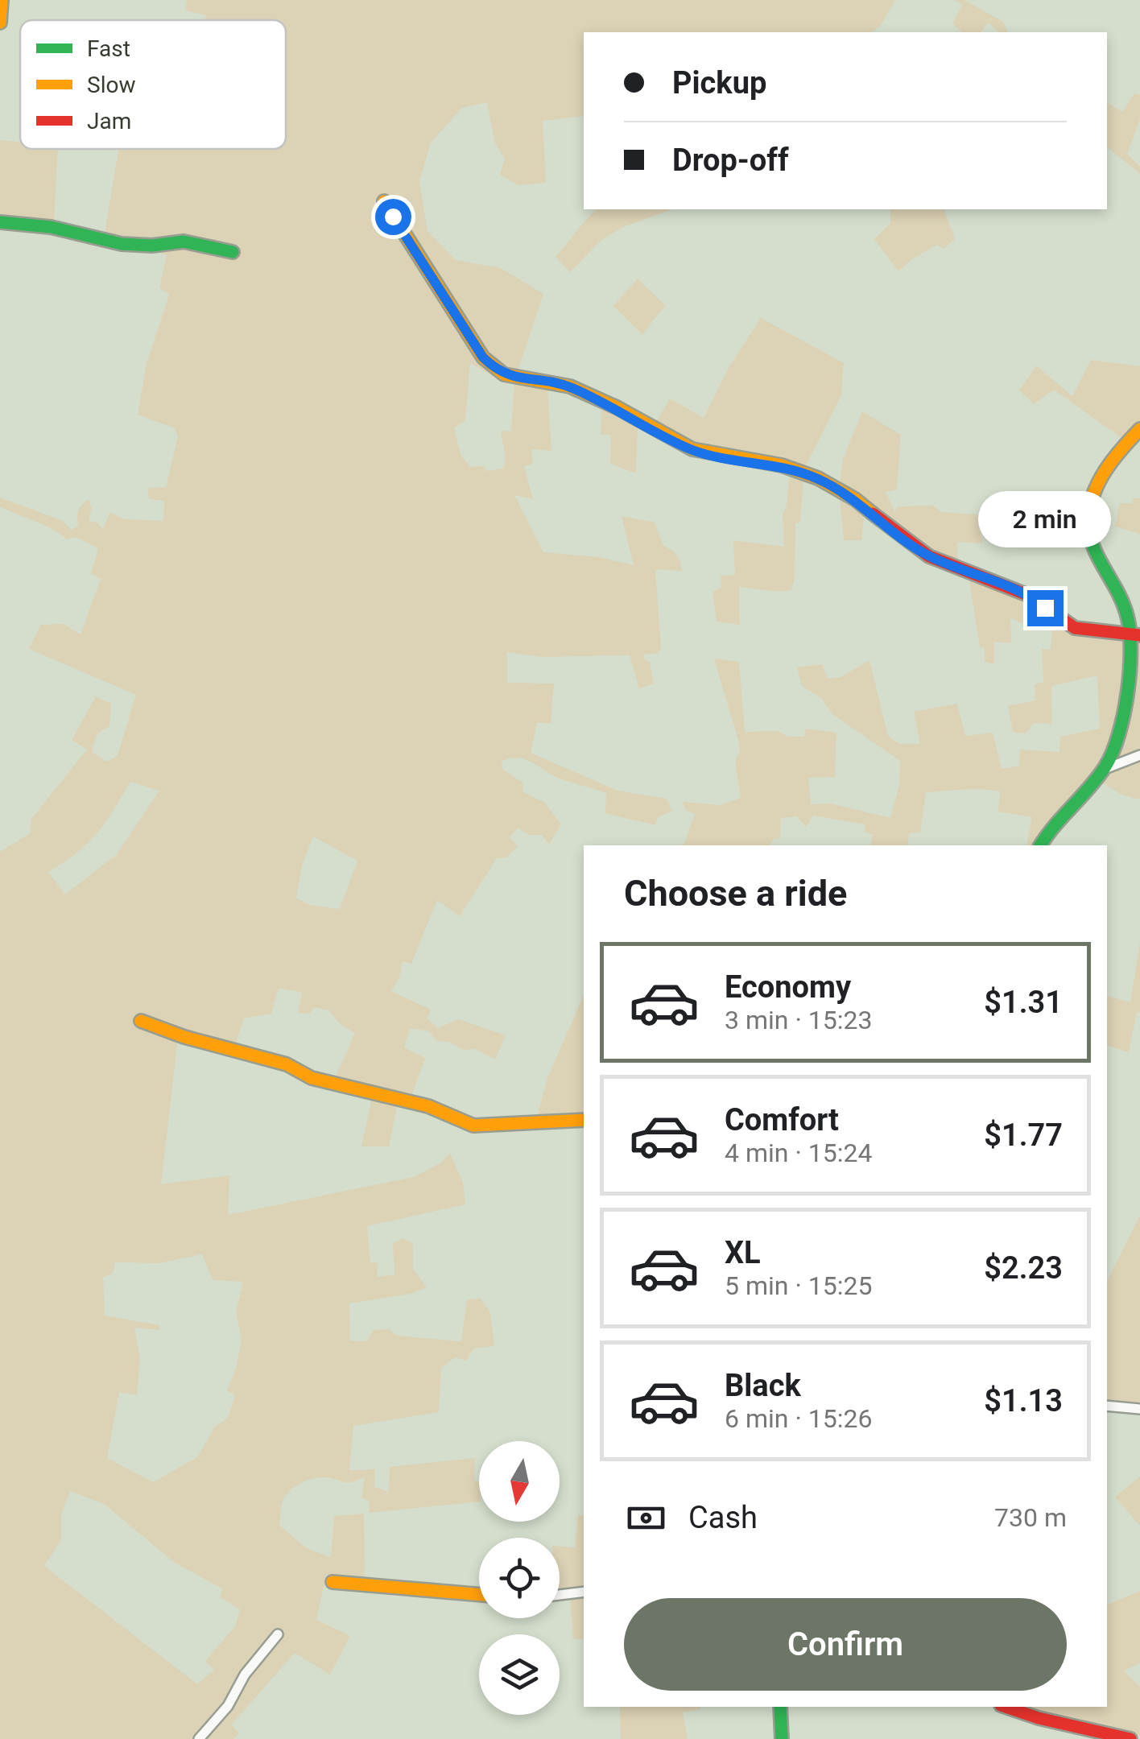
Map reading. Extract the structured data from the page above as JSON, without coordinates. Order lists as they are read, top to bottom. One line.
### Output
{"legend":["Fast","Slow","Jam"],"north":"bottom","page":{"banner":["Pickup","Drop-off"],"bubble":"2 min","heading":"Choose a ride","list":[{"name":"Economy","note":"3 min · 15:23","value":"$1.31"},{"name":"Comfort","note":"4 min · 15:24","value":"$1.77"},{"name":"XL","note":"5 min · 15:25","value":"$2.23"},{"name":"Black","note":"6 min · 15:26","value":"$1.13"}],"pay":["Cash","730 m"],"buttons":"Confirm"}}
